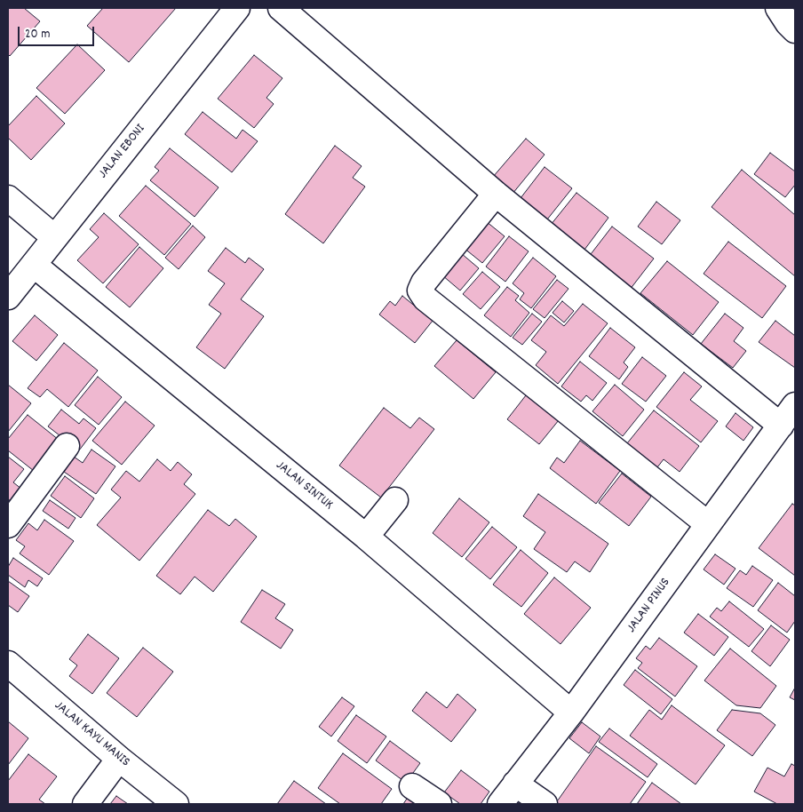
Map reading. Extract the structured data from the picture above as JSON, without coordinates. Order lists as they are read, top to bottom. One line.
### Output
{"streets":{"street":["JALAN EBONI","JALAN SINTUK","JALAN PINUS","JALAN KAYU MANIS"]},"crossings":[["JALAN EBONI","JALAN SINTUK"],["JALAN SINTUK","JALAN PINUS"]],"scale_bar":"20 m"}
